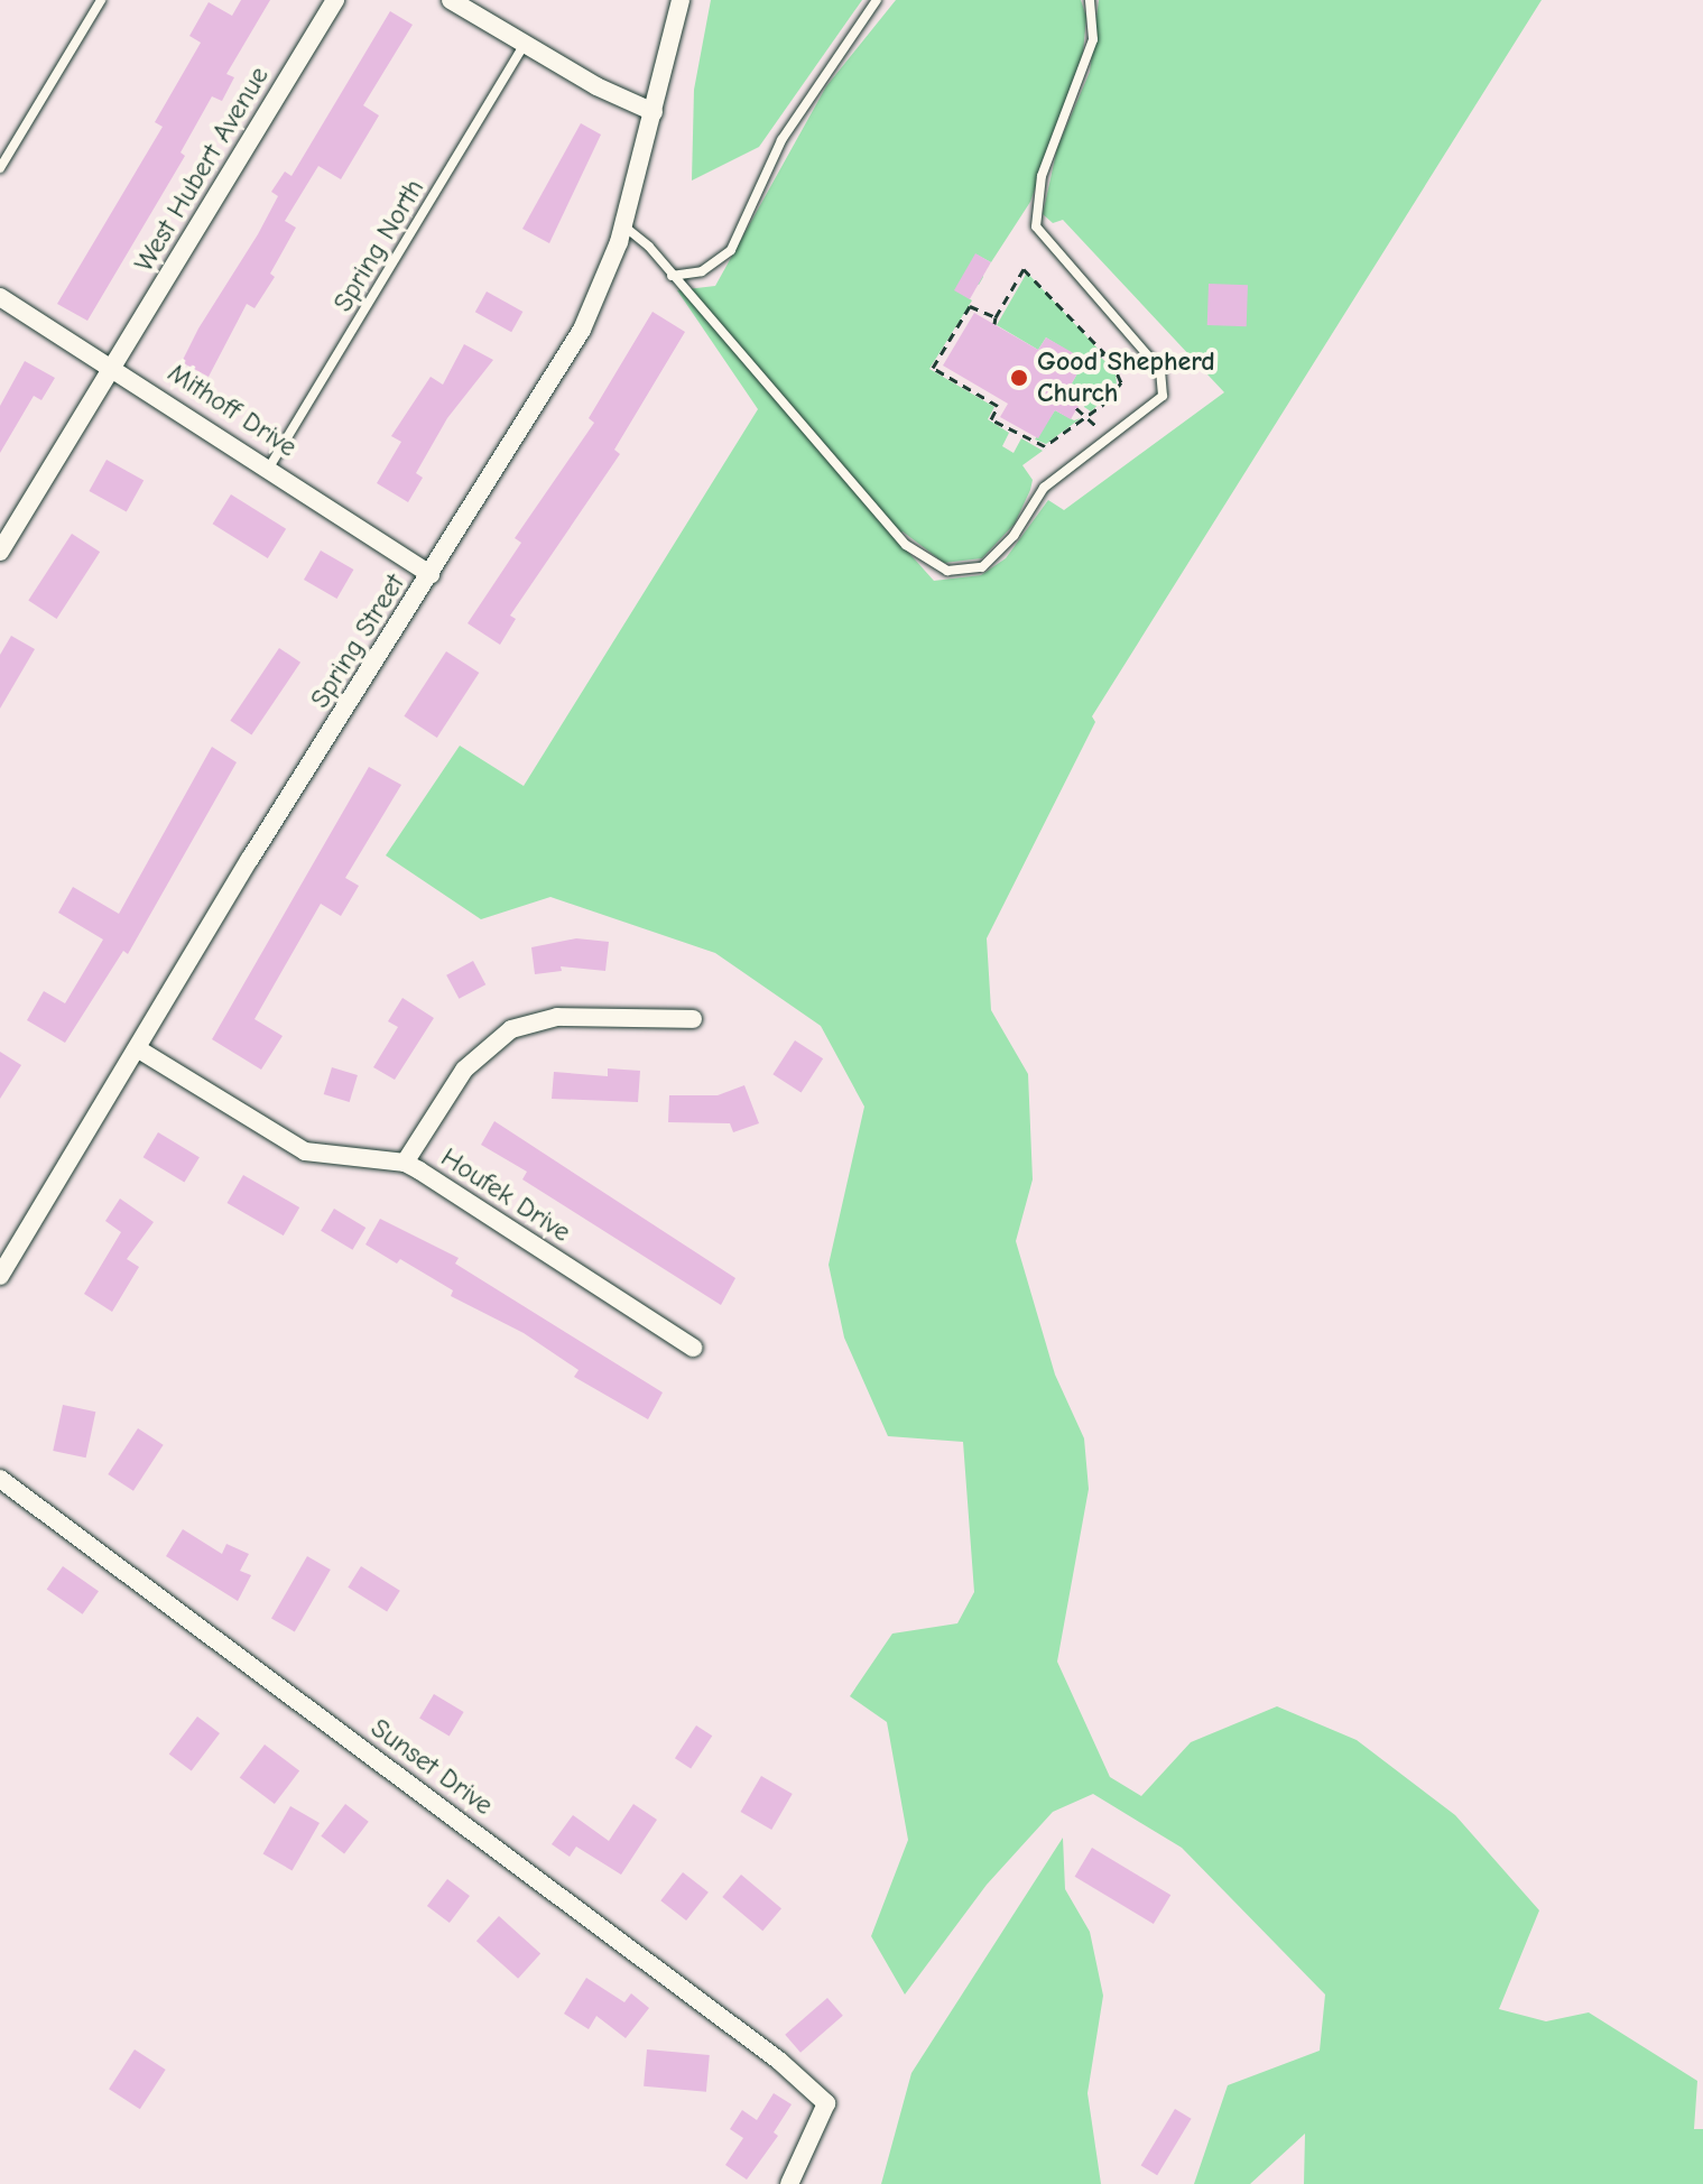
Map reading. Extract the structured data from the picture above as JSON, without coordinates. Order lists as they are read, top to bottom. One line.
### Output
{"streets":{"street":["West Hubert Avenue","Mithoff Drive","Spring Street","Houfek Drive","Sunset Drive"],"lane":["Spring North"]},"crossings":[["West Hubert Avenue","Mithoff Drive"],["Spring North","Mithoff Drive"],["Mithoff Drive","Spring Street"],["Spring Street","Houfek Drive"]],"places":["Good Shepherd Church"]}
